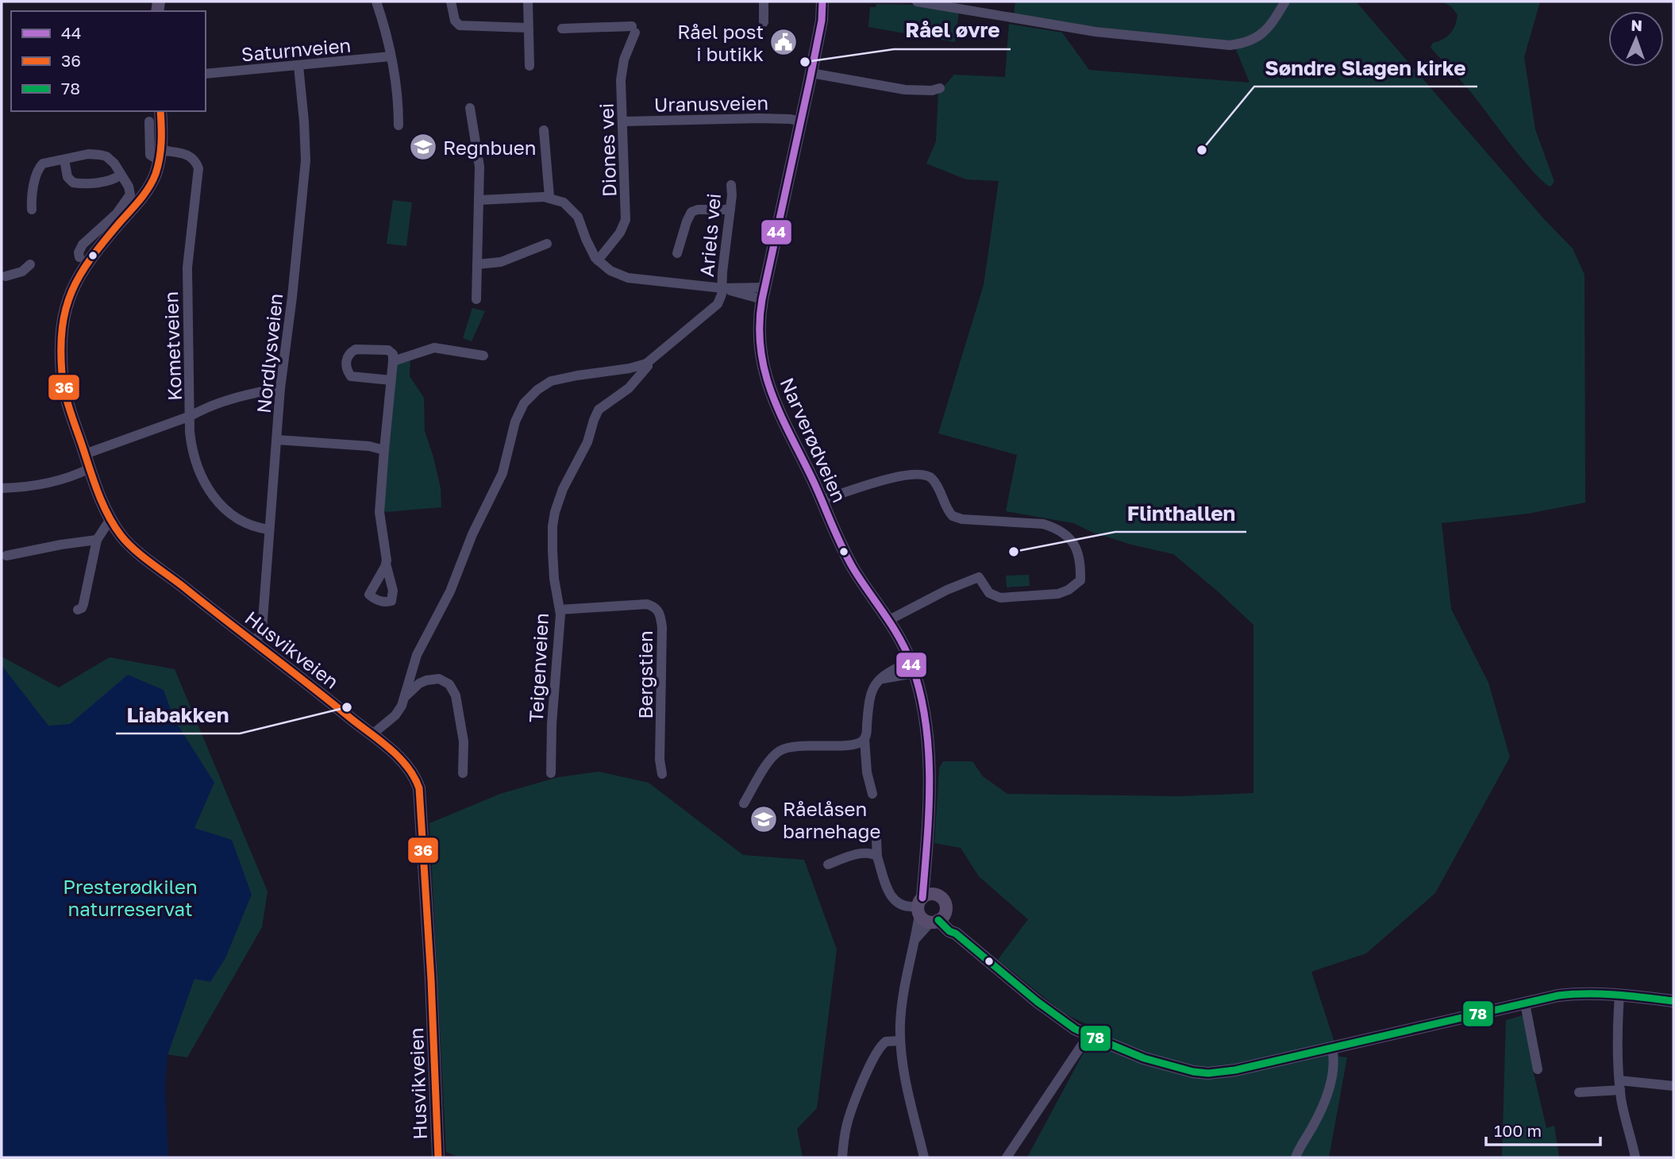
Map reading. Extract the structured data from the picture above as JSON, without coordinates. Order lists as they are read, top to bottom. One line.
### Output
{"streets":{"main road":["Narverødveien","Husvikveien"],"street":["Saturnveien","Uranusveien","Diones vei","Ariels vei","Kometveien","Nordlysveien","Teigenveien","Bergstien"]},"crossings":[["Saturnveien","Nordlysveien"],["Uranusveien","Diones vei"],["Uranusveien","Narverødveien"],["Kometveien","Nordlysveien"],["Kometveien","Husvikveien"],["Nordlysveien","Husvikveien"],["Teigenveien","Bergstien"]],"parks":["Presterødkilen naturreservat"],"places":{"public building":["Råel post i butikk"],"other":["Råel øvre","Søndre Slagen kirke","Flinthallen","Liabakken"],"school or university":["Regnbuen","Råelåsen barnehage"]},"lines":["transit line 44","transit line 36","transit line 78"],"legend":["44","36","78"],"scale_bar":"100 m","north":"top"}
